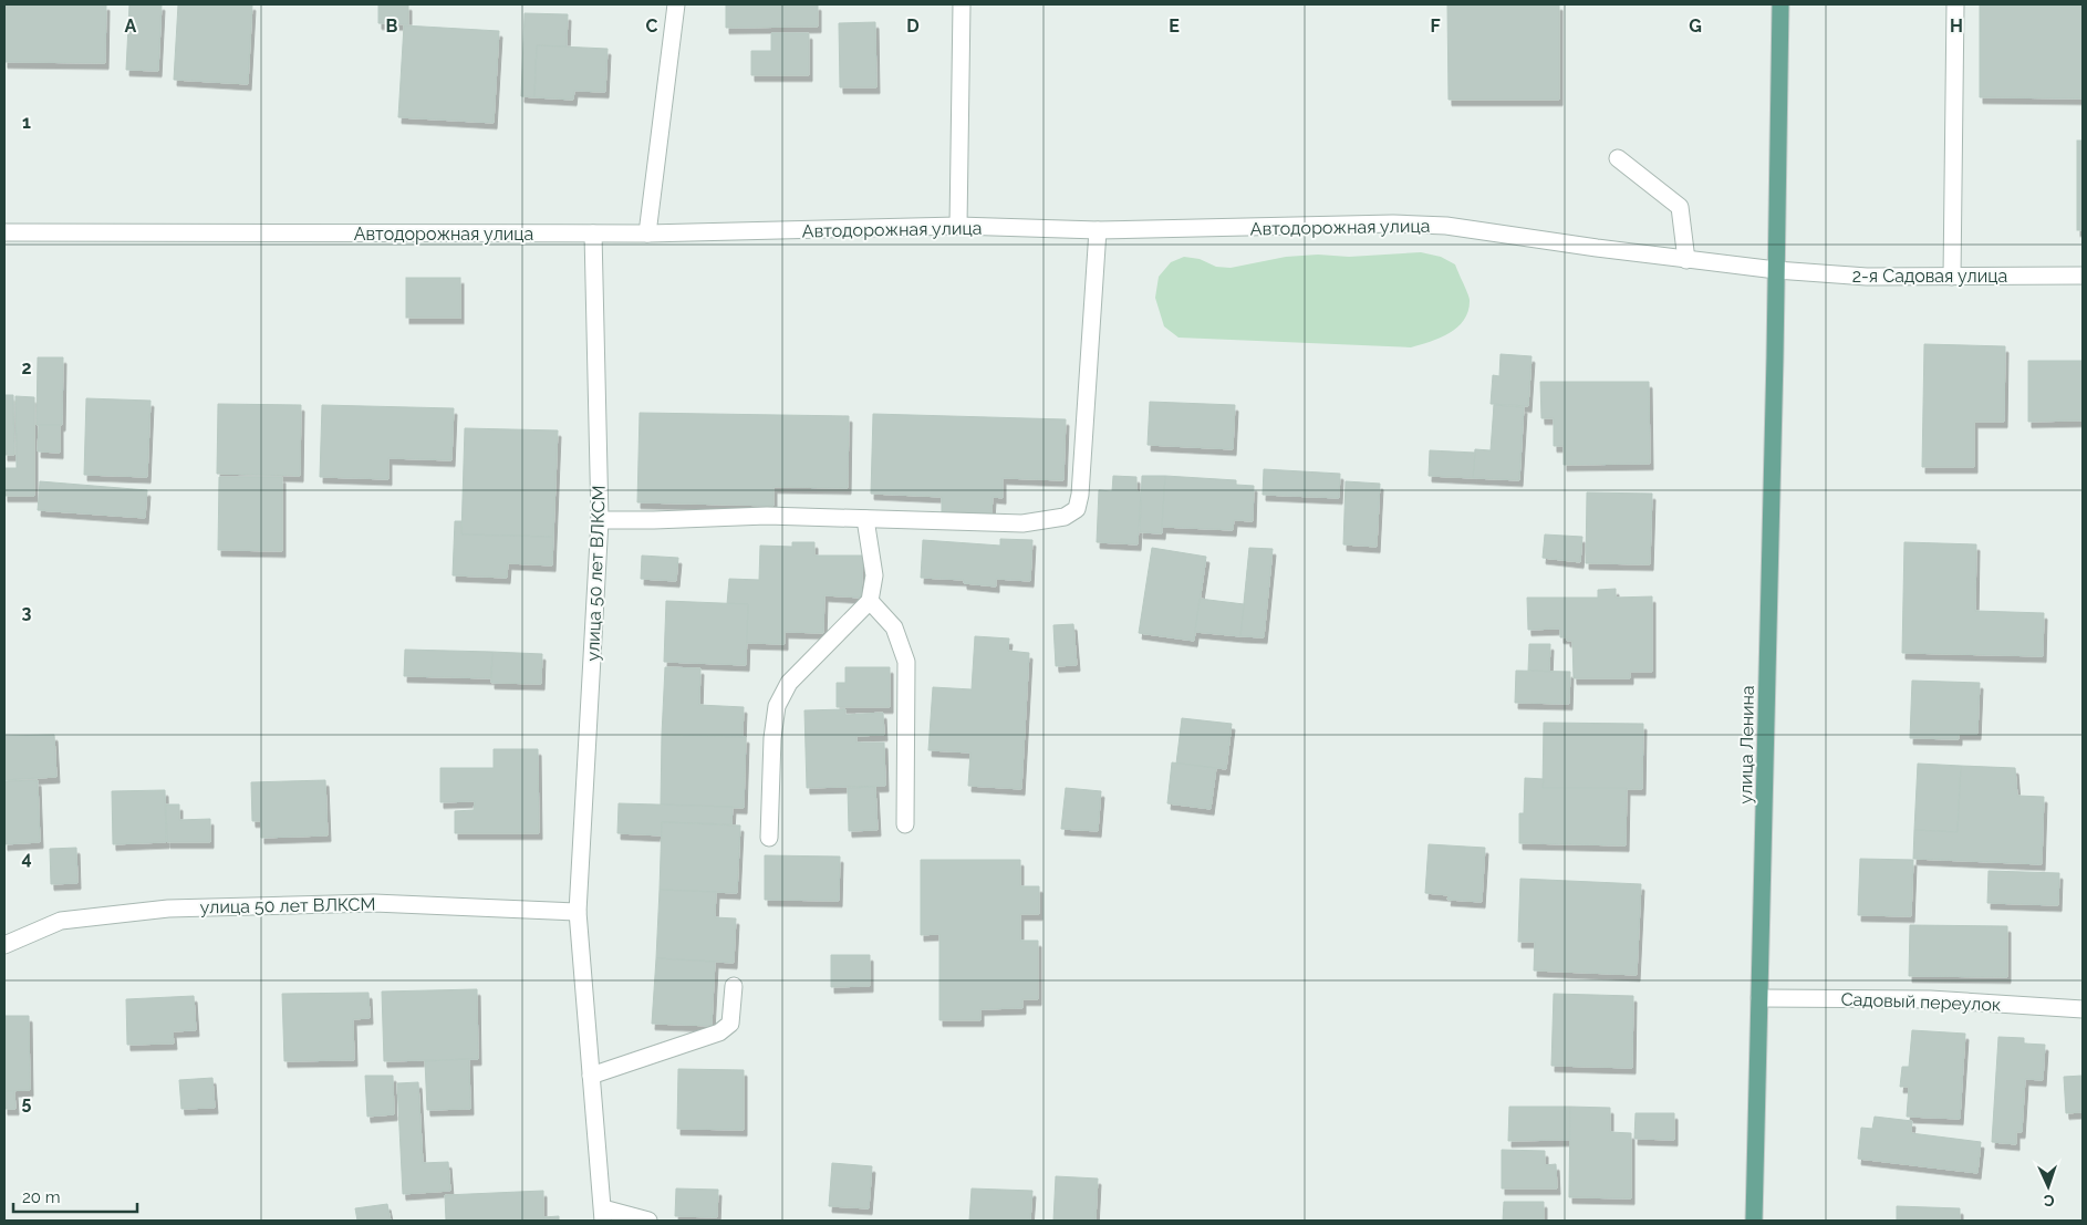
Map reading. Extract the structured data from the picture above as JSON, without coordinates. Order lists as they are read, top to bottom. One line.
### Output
{"streets":{"main road":["улица Ленина"],"street":["Автодорожная улица","2-я Садовая улица","улица 50 лет ВЛКСМ","Садовый переулок"]},"crossings":[["Автодорожная улица","2-я Садовая улица"],["Автодорожная улица","улица 50 лет ВЛКСМ"],["Автодорожная улица","улица Ленина"],["2-я Садовая улица","улица Ленина"],["улица Ленина","Садовый переулок"]],"scale_bar":"20 m","north":"bottom","grid":{"columns":["A","B","C","D","E","F","G","H"],"rows":["1","2","3","4","5"]}}
